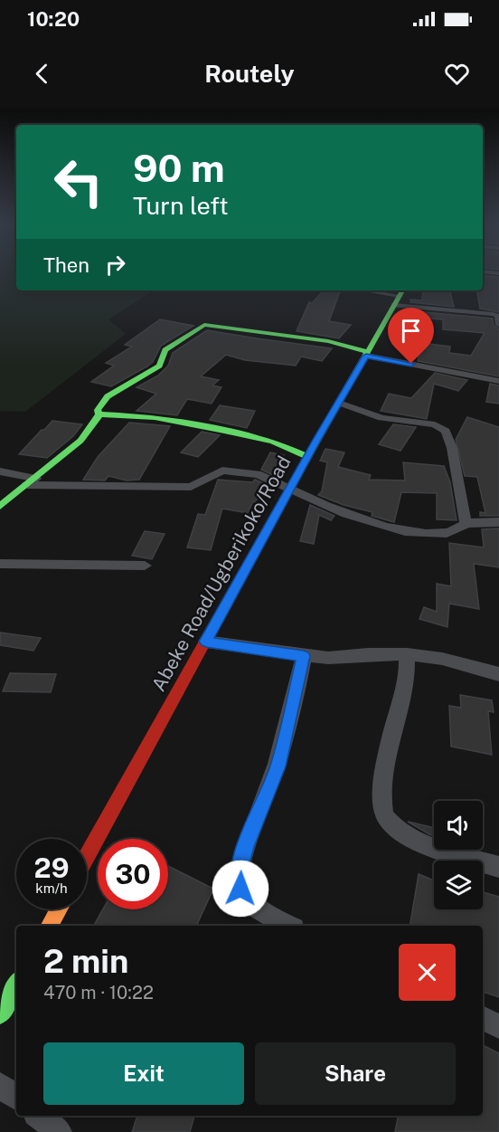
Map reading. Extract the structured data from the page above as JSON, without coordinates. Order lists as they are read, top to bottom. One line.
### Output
{"streets":{"street":["Abeke Road/Ugberikoko/Road"]},"page":{"status":"10:20","header":"Routely","turn":["90 m","Turn left"],"then":"Then","speed":"29 km/h","limit":"30","heading":["2 min","470 m · 10:22"],"buttons":["Exit","Share"]}}
